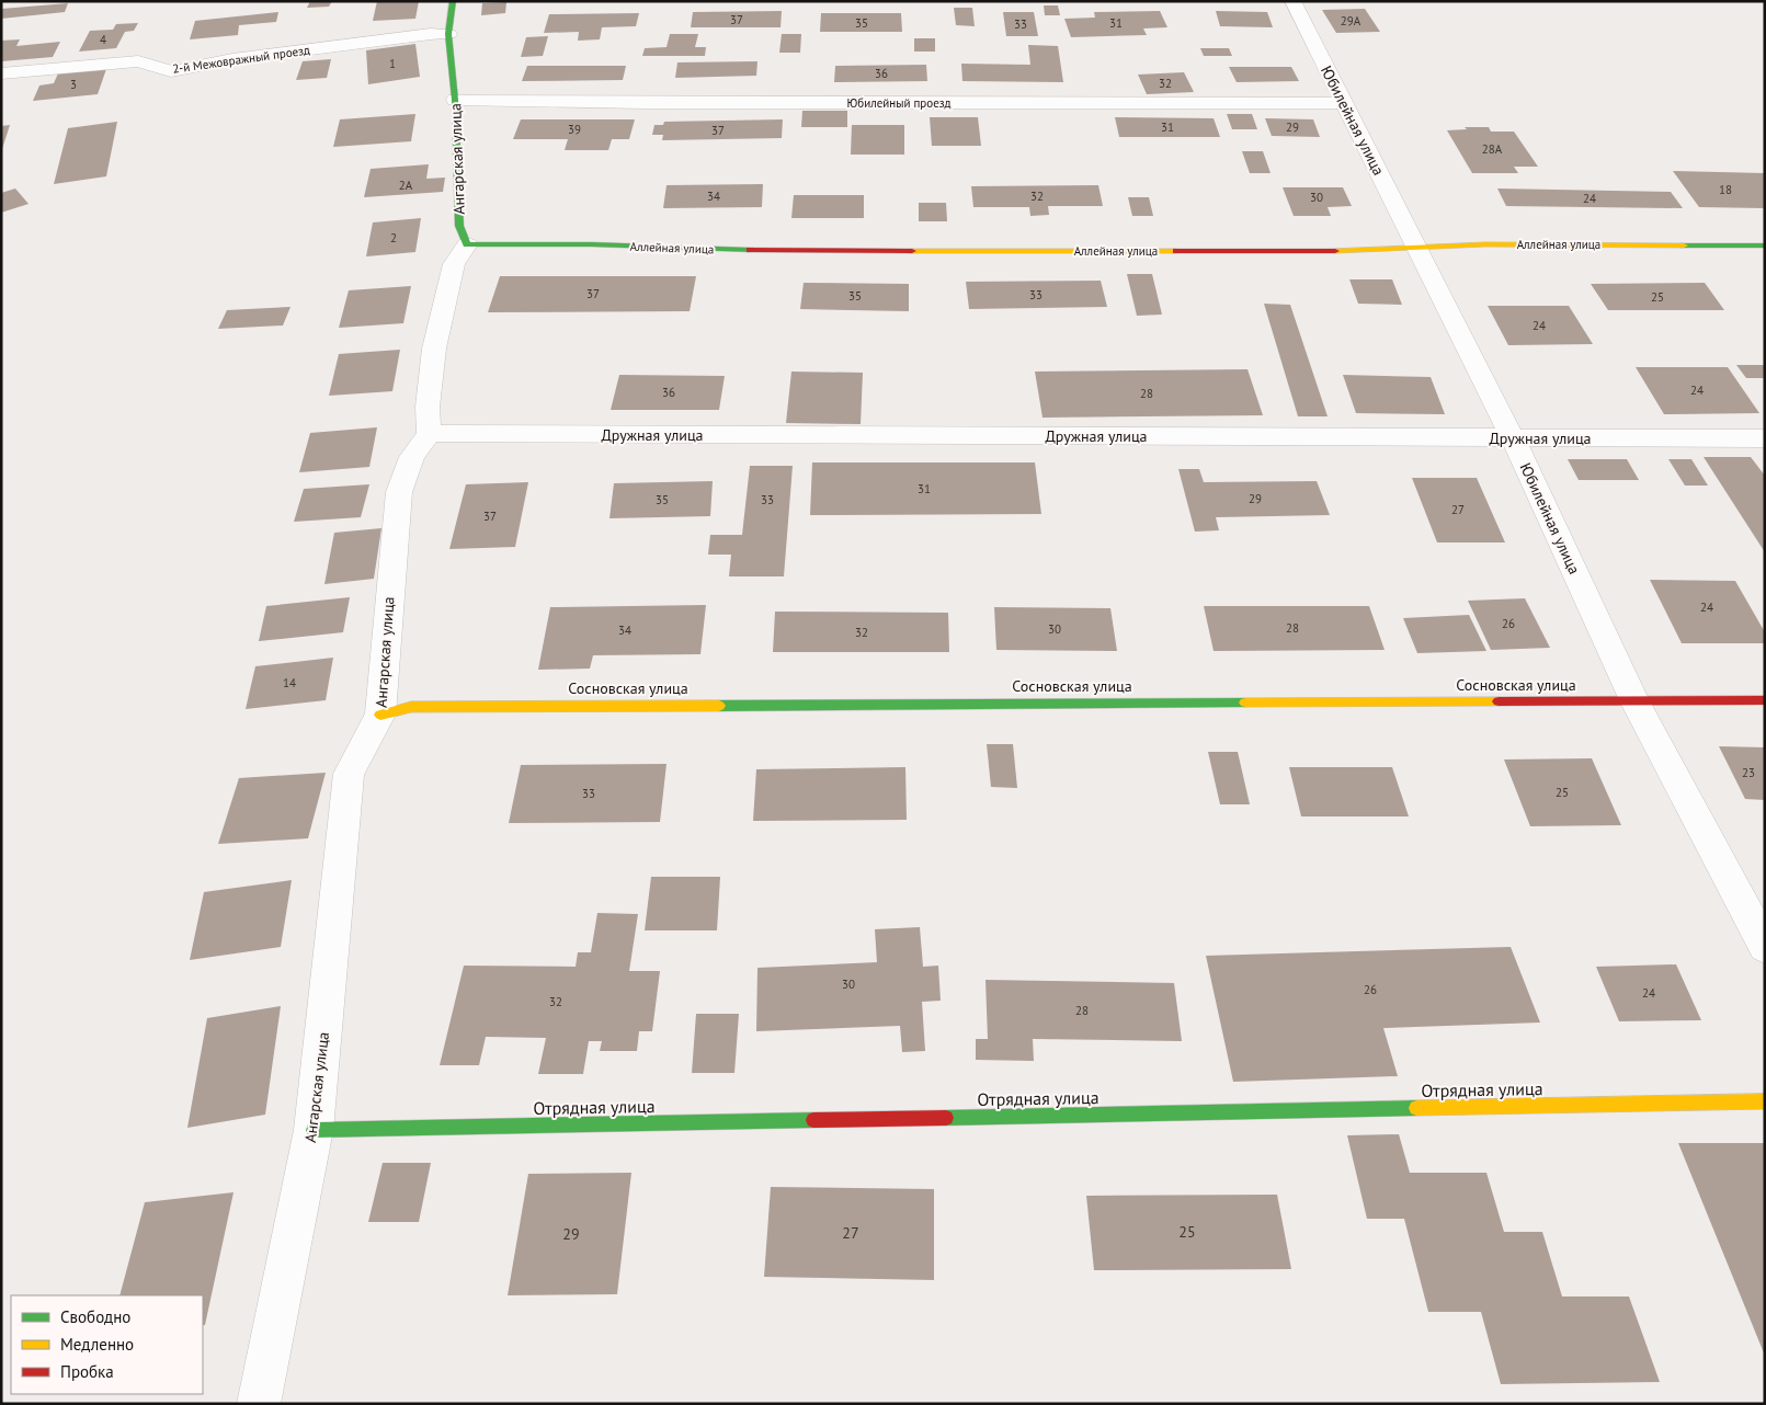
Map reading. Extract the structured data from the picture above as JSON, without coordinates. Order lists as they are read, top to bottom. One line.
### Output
{"streets":{"street":["2-й Межовражный проезд","Юбилейный проезд","Юбилейная улица","Ангарская улица","Аллейная улица","Дружная улица","Сосновская улица","Отрядная улица"]},"crossings":[["2-й Межовражный проезд","Ангарская улица"],["Юбилейный проезд","Юбилейная улица"],["Юбилейный проезд","Ангарская улица"],["Юбилейная улица","Аллейная улица"],["Юбилейная улица","Дружная улица"],["Юбилейная улица","Сосновская улица"],["Ангарская улица","Аллейная улица"],["Ангарская улица","Дружная улица"],["Ангарская улица","Сосновская улица"],["Ангарская улица","Отрядная улица"]],"house_numbers":["37","29А","35","31","33","4","1","36","32","3","31","29","39","37","28А","2А","18","34","32","30","24","2","37","33","35","25","24","24","36","28","31","29","35","33","27","37","24","26","28","30","34","32","14","23","25","33","30","26","24","32","28","25","27","29"],"legend":["Свободно","Медленно","Пробка"]}
